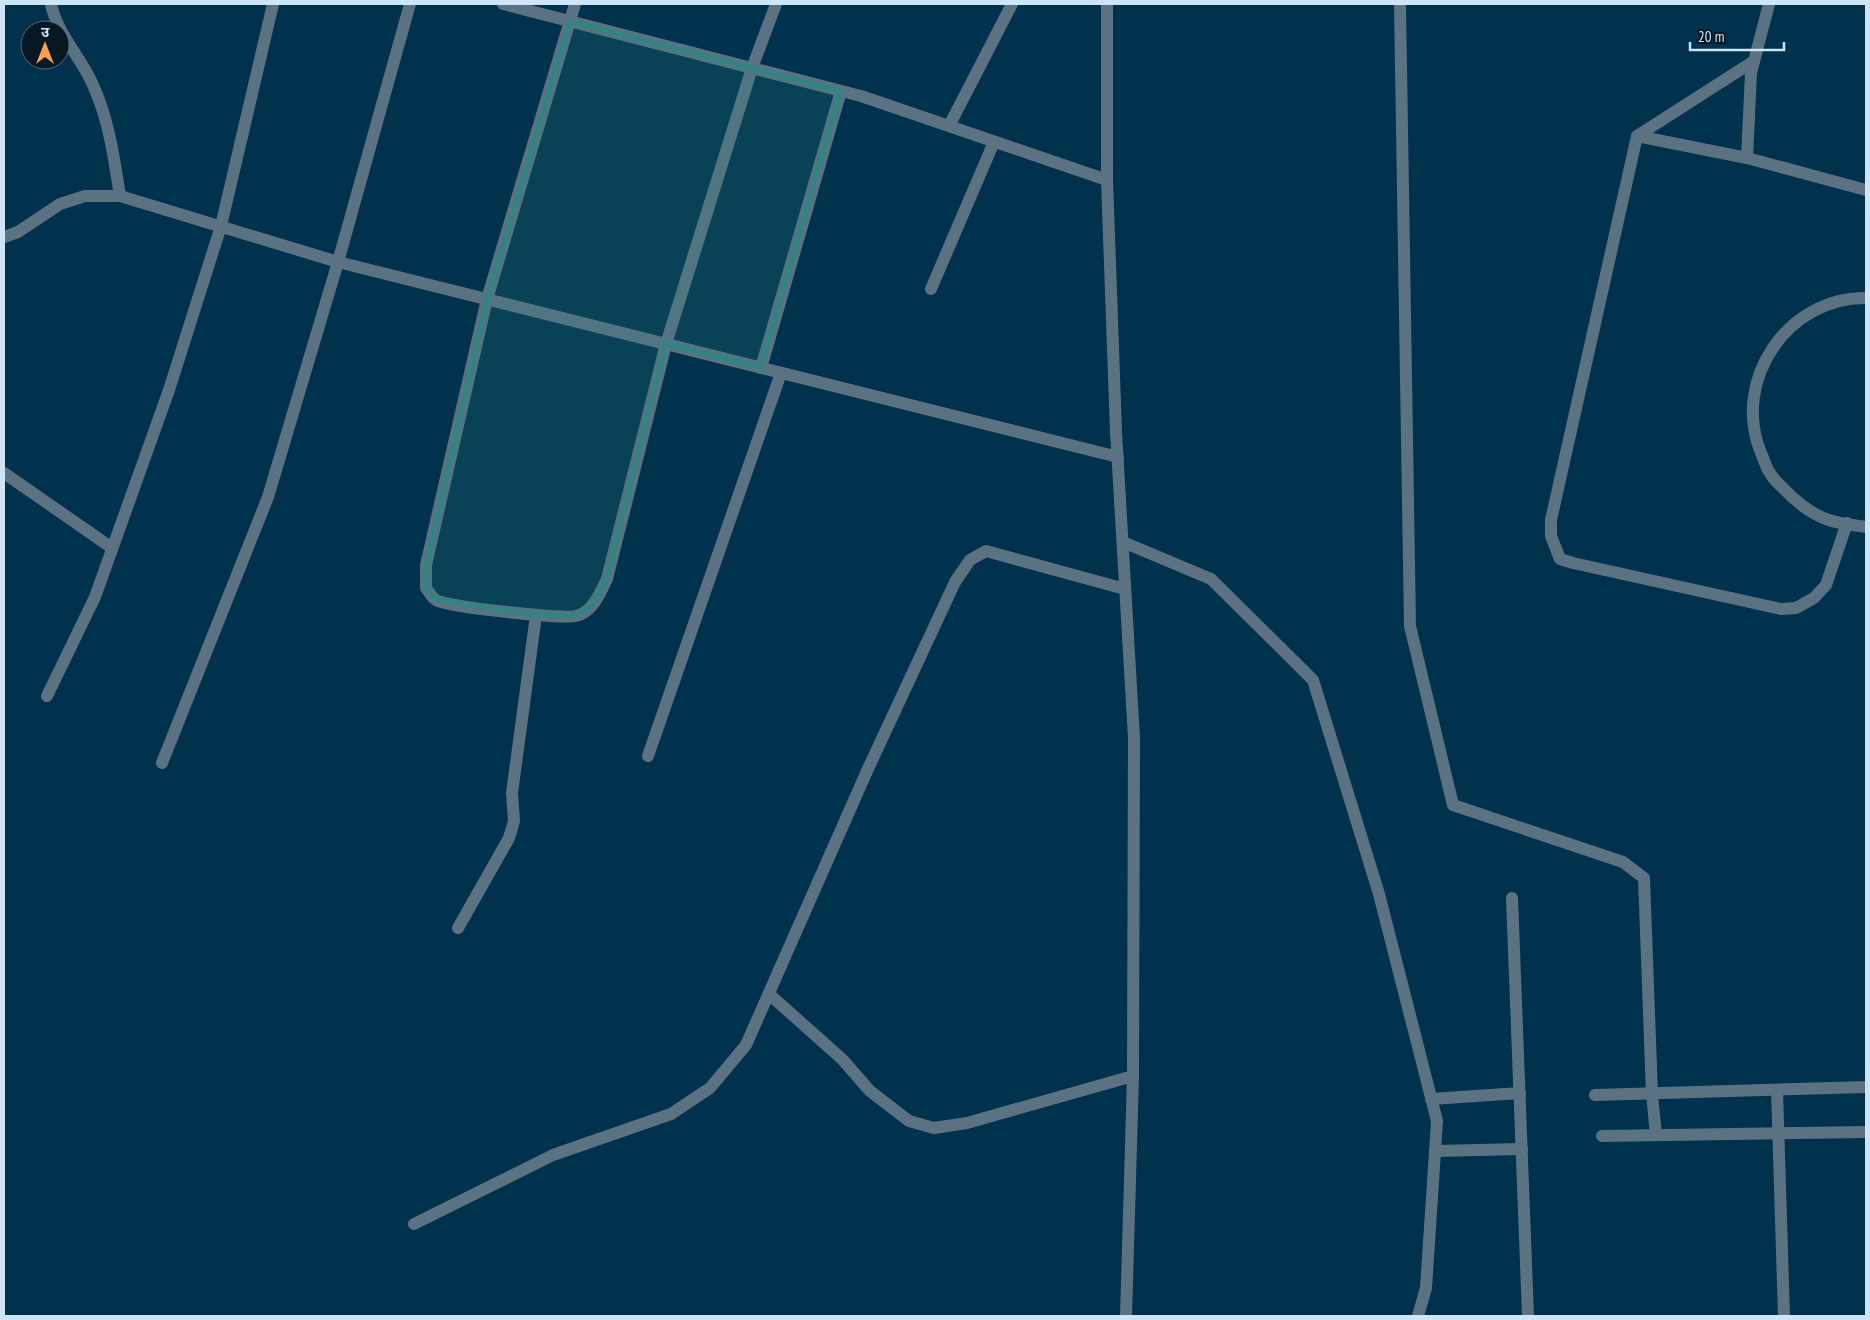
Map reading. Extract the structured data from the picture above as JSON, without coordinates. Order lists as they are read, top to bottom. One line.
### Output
{"scale_bar":"20 m","north":"top"}
